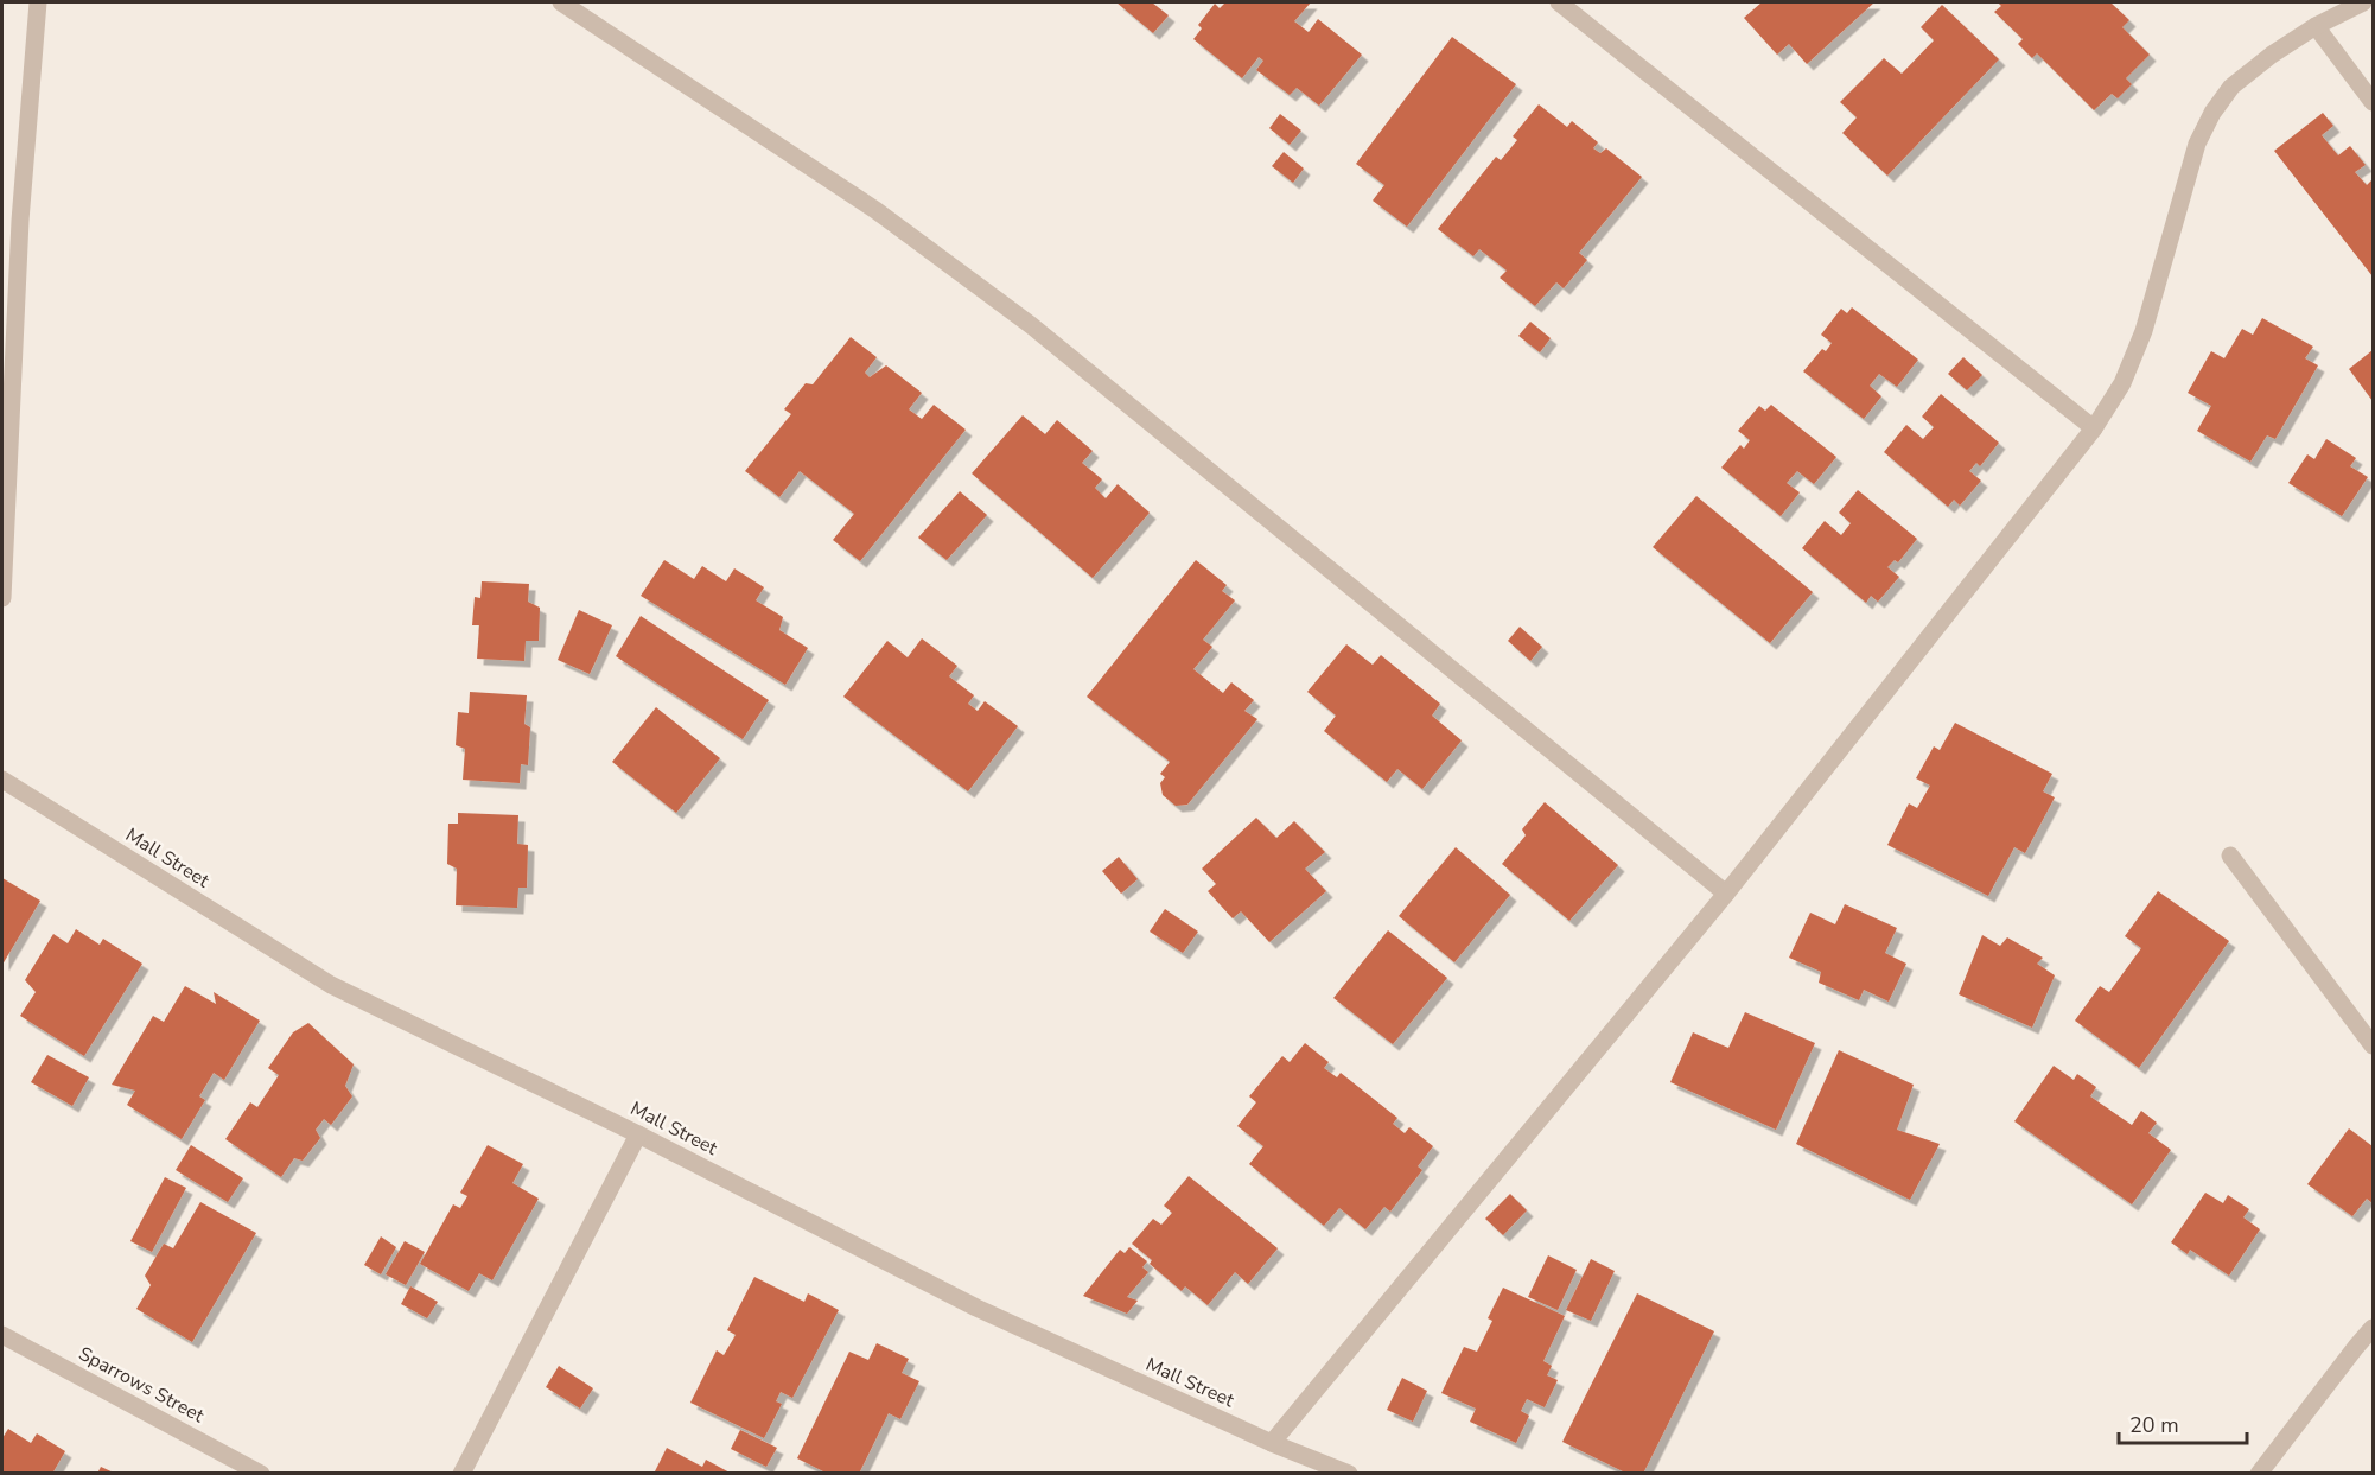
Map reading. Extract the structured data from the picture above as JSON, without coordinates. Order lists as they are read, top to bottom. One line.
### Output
{"streets":{"street":["Mall Street","Sparrows Street"]},"scale_bar":"20 m"}
